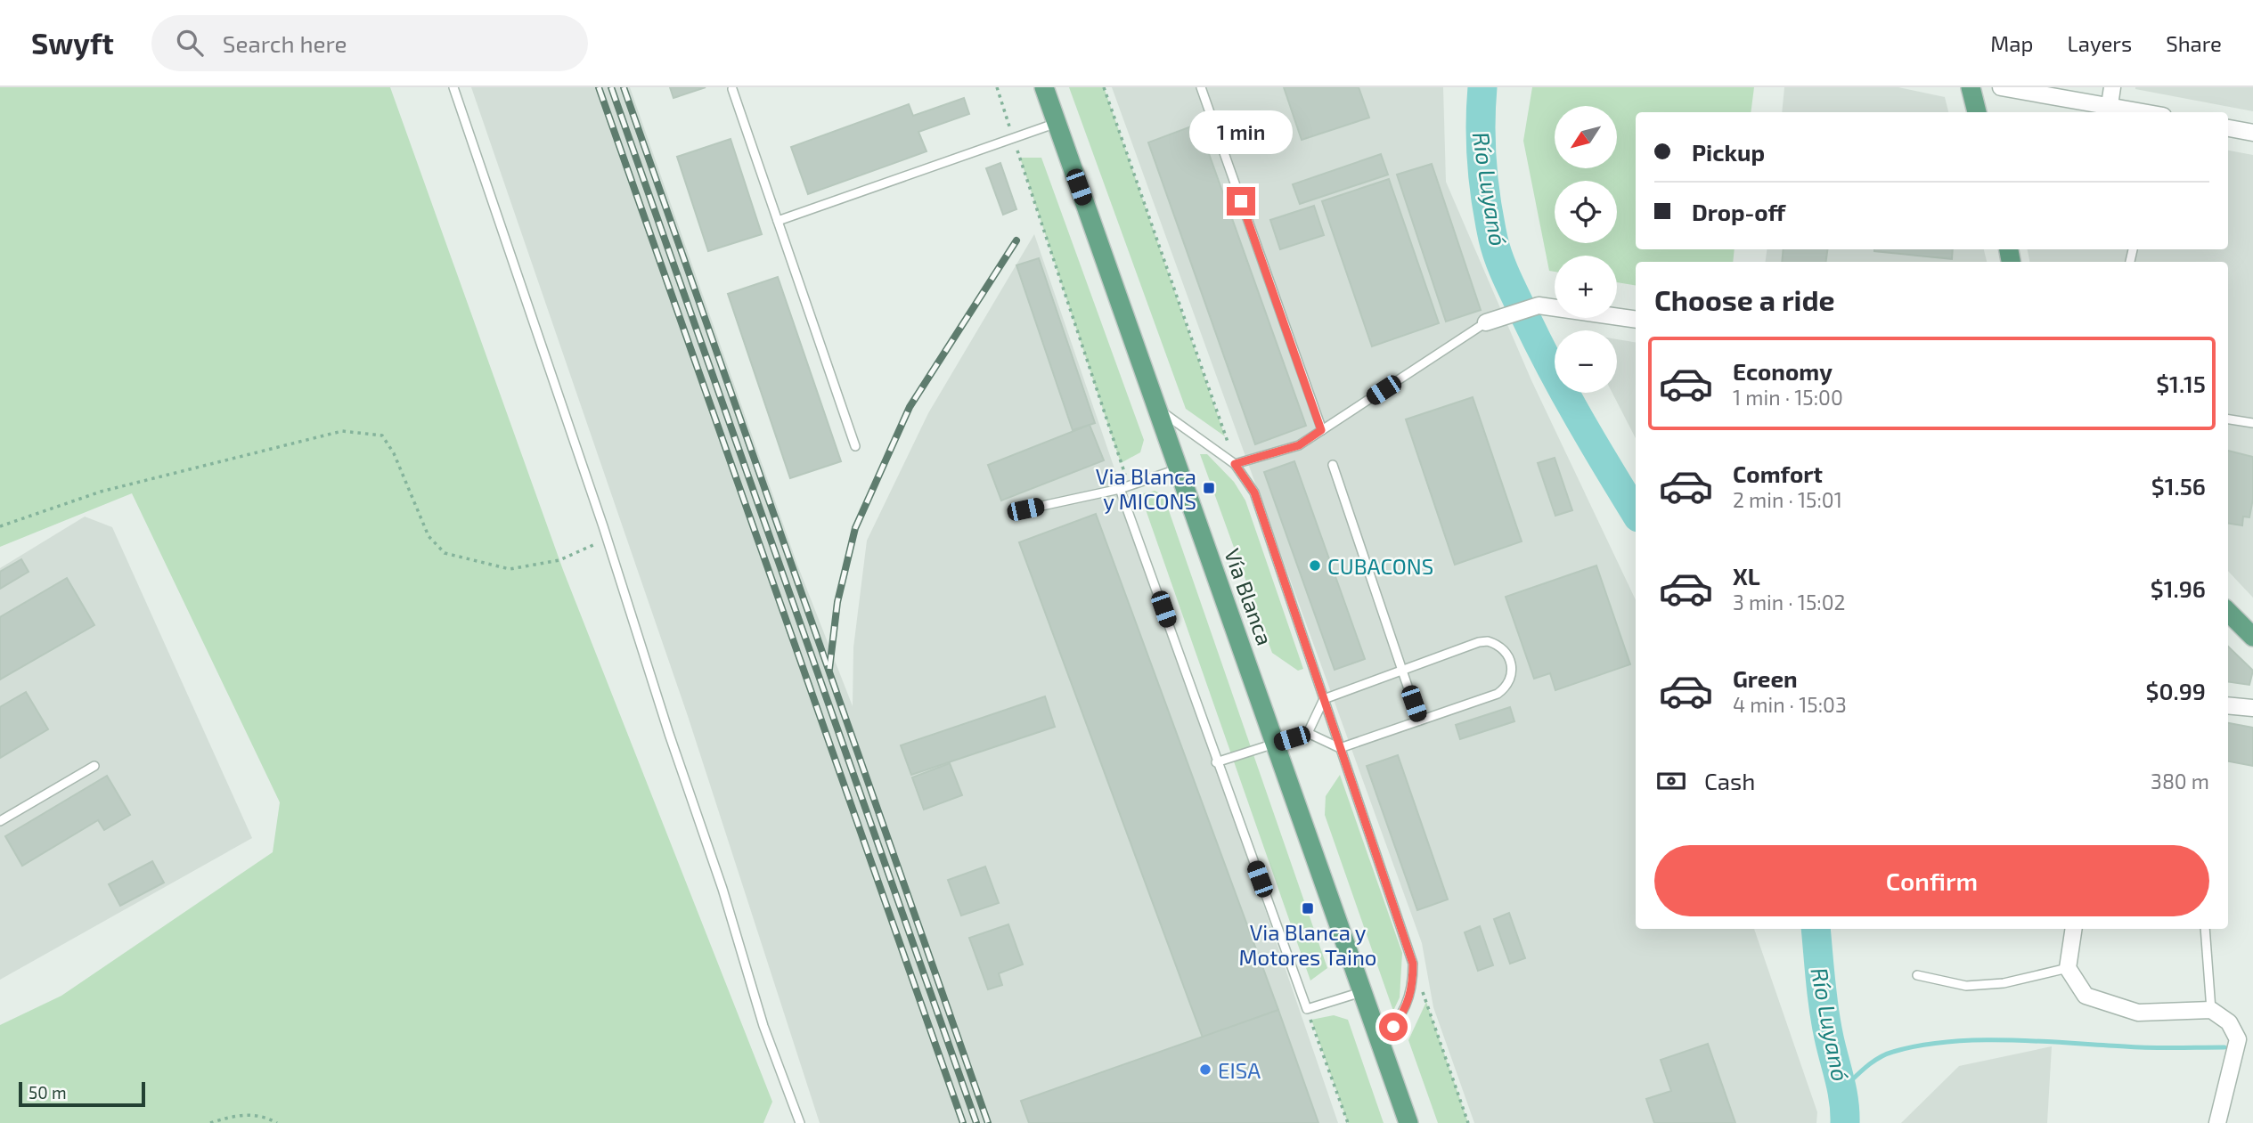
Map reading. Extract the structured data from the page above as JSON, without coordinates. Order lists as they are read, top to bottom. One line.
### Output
{"streets":{"main road":["Vía Blanca"]},"water":["Río Luyanó"],"places":{"transit":["Via Blanca y MICONS","Via Blanca y Motores Taino"],"other":["CUBACONS","EISA"]},"scale_bar":"50 m","north":"bottom left","page":{"header":"Swyft","search":"Search here","nav":["Map","Layers","Share"],"map_buttons":["+","−"],"bubble":"1 min","banner":["Pickup","Drop-off"],"heading":"Choose a ride","list":[{"name":"Economy","note":"1 min · 15:00","value":"$1.15"},{"name":"Comfort","note":"2 min · 15:01","value":"$1.56"},{"name":"XL","note":"3 min · 15:02","value":"$1.96"},{"name":"Green","note":"4 min · 15:03","value":"$0.99"}],"pay":["Cash","380 m"],"buttons":"Confirm","scale":"50 m"}}
